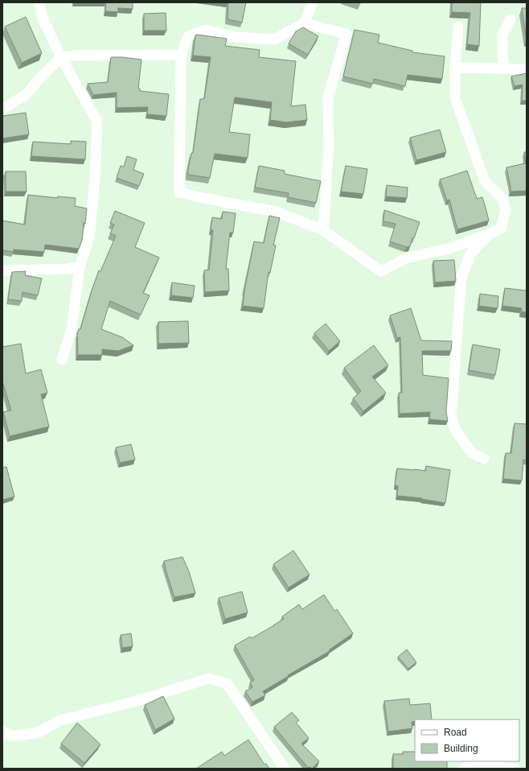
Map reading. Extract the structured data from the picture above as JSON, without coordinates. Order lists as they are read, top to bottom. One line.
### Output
{"legend":["Road","Building"]}
